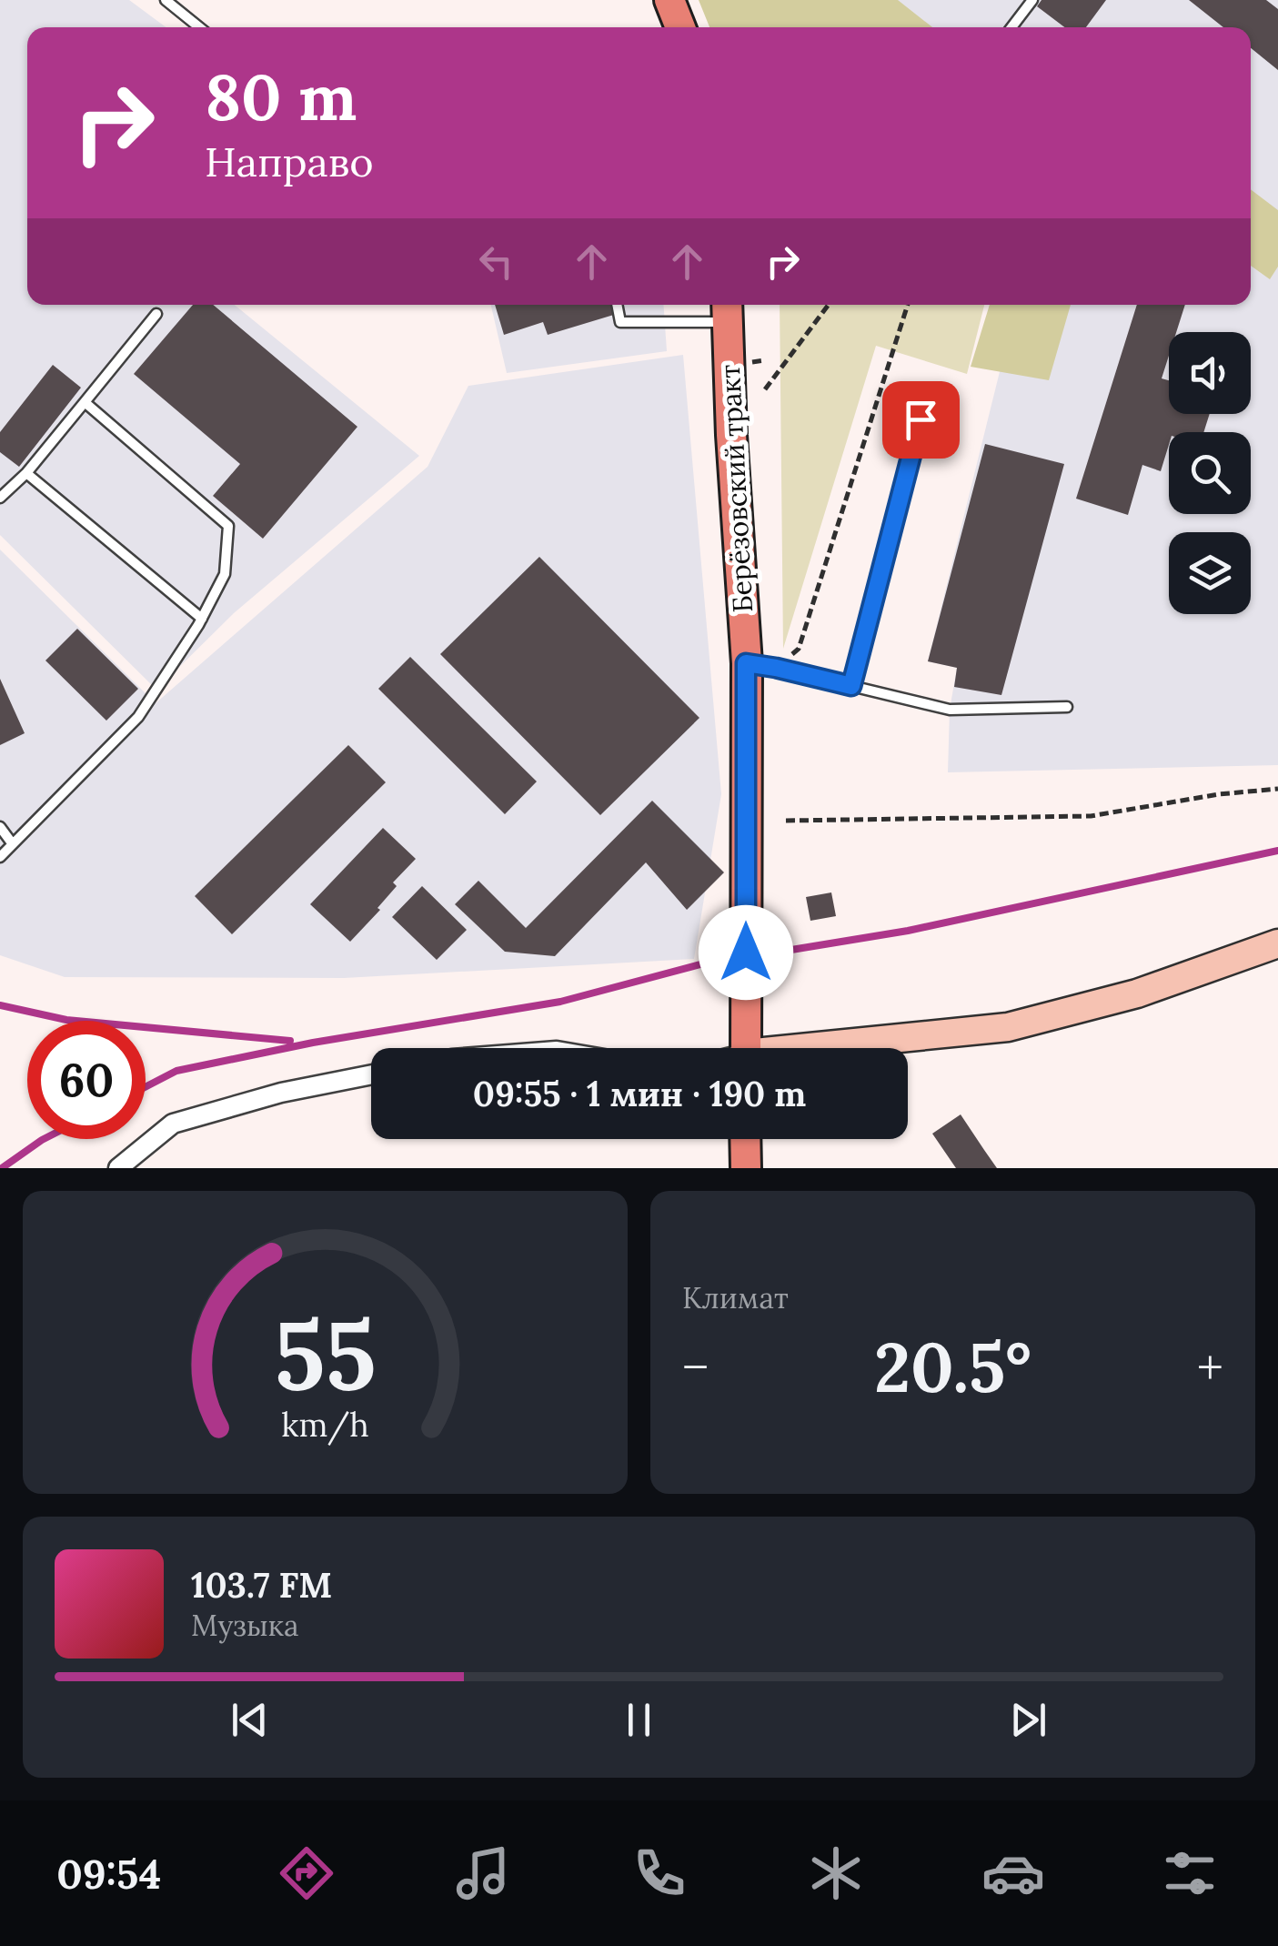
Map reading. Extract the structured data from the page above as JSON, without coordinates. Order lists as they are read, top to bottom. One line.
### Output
{"streets":{"main road":["Берёзовский тракт"]},"page":{"turn":["80 m","Направо"],"limit":"60","trip":"09:55 · 1 мин · 190 m","tile":"Климат","heat":["−","20.5°","+"],"song":["103.7 FM","Музыка"],"tabs":"09:54","gauge":["55","km/h"]}}
